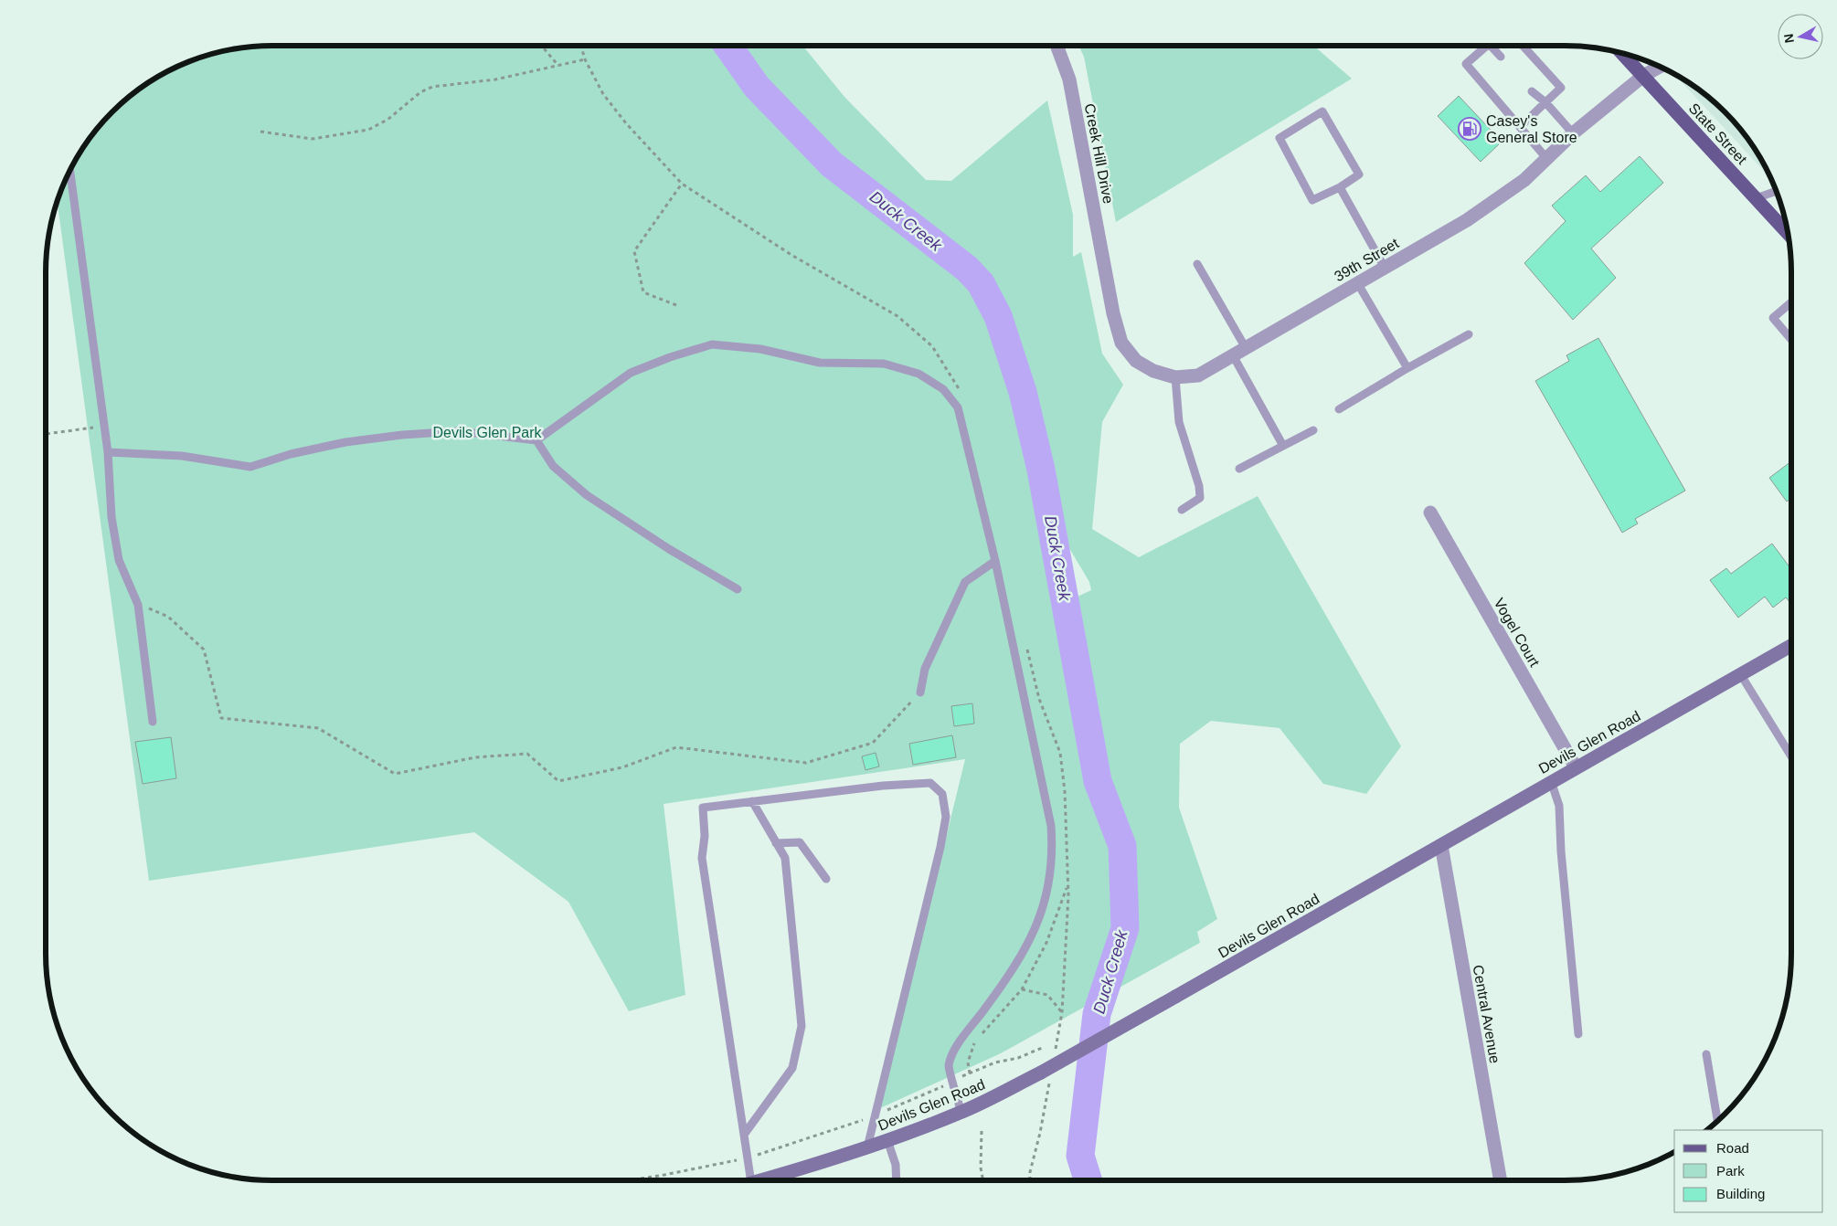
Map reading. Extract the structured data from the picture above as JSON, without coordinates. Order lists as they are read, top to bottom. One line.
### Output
{"streets":{"main road":["State Street","Devils Glen Road"],"street":["Creek Hill Drive","39th Street","Vogel Court","Central Avenue"]},"crossings":[["State Street","39th Street"],["Creek Hill Drive","39th Street"],["Vogel Court","Devils Glen Road"],["Devils Glen Road","Central Avenue"]],"water":["Duck Creek"],"parks":["Devils Glen Park"],"places":{"fuel station":["Casey's General Store"]},"legend":["Road","Park","Building"],"north":"left"}
